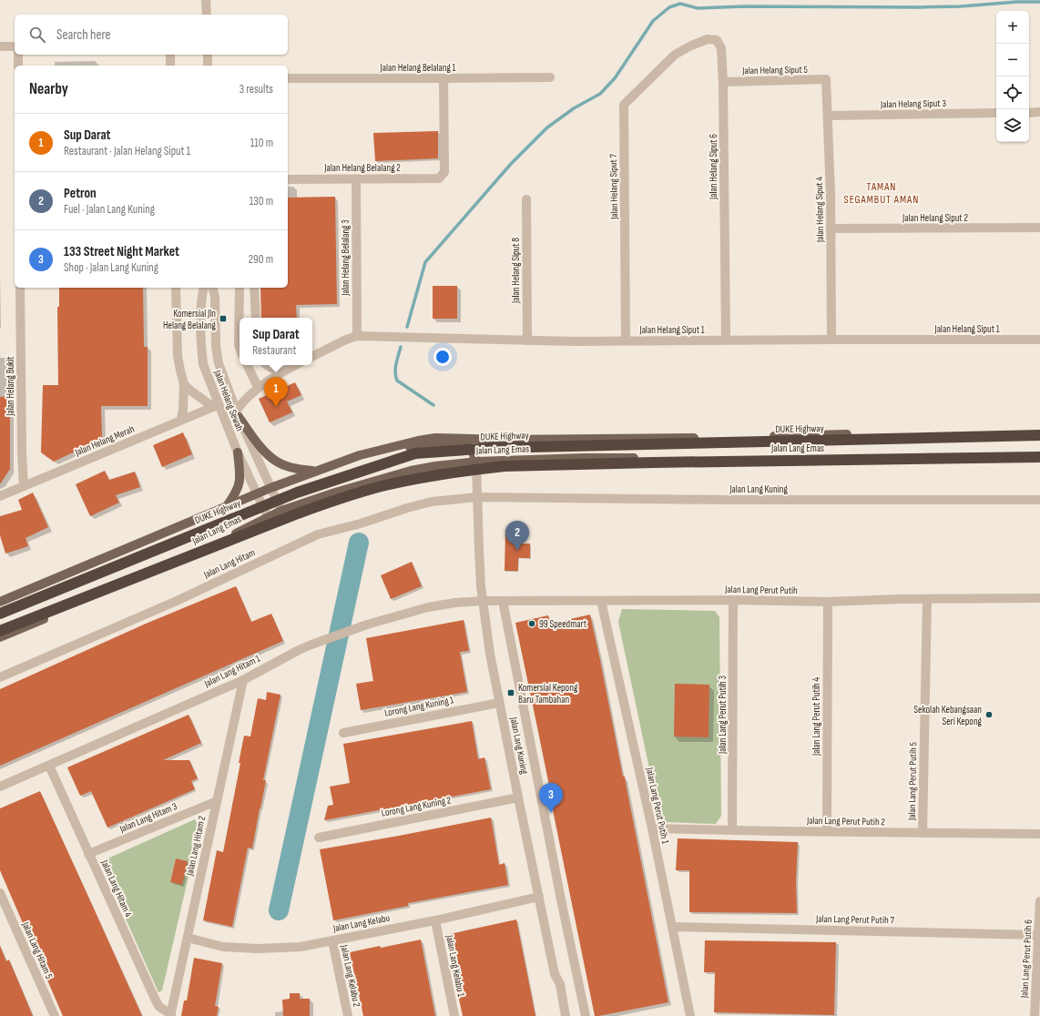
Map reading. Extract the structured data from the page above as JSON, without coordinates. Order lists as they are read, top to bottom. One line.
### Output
{"streets":{"highway":["DUKE Highway"],"main road":["Jalan Lang Emas"],"street":["Jalan Helang Belalang 1","Jalan Helang Siput 5","Jalan Helang Siput 3","Jalan Helang Siput 6","Jalan Helang Belalang 2","Jalan Helang Siput 7","Jalan Helang Siput 4","Jalan Helang Siput 2","Jalan Helang Belalang 3","Jalan Helang Siput 8","Jalan Helang Siput 1","Jalan Helang Bukit","Jalan Helang Sewah","Jalan Helang Merah","Jalan Lang Kuning","Jalan Lang Hitam","Jalan Lang Perut Putih","Jalan Lang Hitam 1","Lorong Lang Kuning 1","Jalan Lang Perut Putih 3","Jalan Lang Perut Putih 4","Jalan Lang Perut Putih 5","Jalan Lang Perut Putih 1","Lorong Lang Kuning 2","Jalan Lang Hitam 3","Jalan Lang Perut Putih 2","Jalan Lang Hitam 2","Jalan Lang Hitam 4","Jalan Lang Perut Putih 7","Jalan Lang Kelabu","Jalan Lang Hitam 5","Jalan Lang Perut Putih 6","Jalan Lang Kelabu 1","Jalan Lang Kelabu 2"]},"crossings":[["Jalan Helang Belalang 1","Jalan Helang Belalang 2"],["Jalan Helang Siput 5","Jalan Helang Siput 6"],["Jalan Helang Siput 5","Jalan Helang Siput 4"],["Jalan Helang Siput 3","Jalan Helang Siput 4"],["Jalan Helang Siput 6","Jalan Helang Siput 7"],["Jalan Helang Siput 6","Jalan Helang Siput 1"],["Jalan Helang Belalang 2","Jalan Helang Belalang 3"],["Jalan Helang Siput 7","Jalan Helang Siput 1"],["Jalan Helang Siput 4","Jalan Helang Siput 2"],["Jalan Helang Siput 4","Jalan Helang Siput 1"],["Jalan Helang Belalang 3","Jalan Helang Siput 1"],["Jalan Helang Siput 8","Jalan Helang Siput 1"],["Jalan Helang Bukit","Jalan Helang Merah"],["Jalan Helang Sewah","Jalan Helang Merah"],["Jalan Helang Sewah","Jalan Lang Emas"],["Jalan Lang Emas","Jalan Lang Kuning"],["Jalan Lang Kuning","Jalan Lang Hitam"],["Jalan Lang Kuning","Jalan Lang Perut Putih"],["Jalan Lang Kuning","Jalan Lang Hitam 1"],["Jalan Lang Kuning","Lorong Lang Kuning 1"],["Jalan Lang Kuning","Lorong Lang Kuning 2"],["Jalan Lang Kuning","Jalan Lang Kelabu"],["Jalan Lang Perut Putih","Jalan Lang Hitam 1"],["Jalan Lang Perut Putih","Jalan Lang Perut Putih 3"],["Jalan Lang Perut Putih","Jalan Lang Perut Putih 4"],["Jalan Lang Perut Putih","Jalan Lang Perut Putih 5"],["Jalan Lang Perut Putih","Jalan Lang Perut Putih 1"],["Jalan Lang Hitam 1","Jalan Lang Hitam 2"],["Jalan Lang Hitam 1","Jalan Lang Hitam 4"],["Jalan Lang Perut Putih 3","Jalan Lang Perut Putih 2"],["Jalan Lang Perut Putih 4","Jalan Lang Perut Putih 2"],["Jalan Lang Perut Putih 5","Jalan Lang Perut Putih 2"],["Jalan Lang Perut Putih 1","Jalan Lang Perut Putih 2"],["Jalan Lang Perut Putih 1","Jalan Lang Perut Putih 7"],["Jalan Lang Hitam 3","Jalan Lang Hitam 2"],["Jalan Lang Hitam 3","Jalan Lang Hitam 4"],["Jalan Lang Hitam 2","Jalan Lang Hitam 4"],["Jalan Lang Hitam 2","Jalan Lang Kelabu"],["Jalan Lang Perut Putih 7","Jalan Lang Perut Putih 6"],["Jalan Lang Kelabu","Jalan Lang Kelabu 1"],["Jalan Lang Kelabu","Jalan Lang Kelabu 2"]],"districts":["TAMAN SEGAMBUT AMAN"],"places":{"transit":["Komersial Jln Helang Belalang","Komersial Kepong Baru Tambahan"],"other":["99 Speedmart","Sekolah Kebangsaan Seri Kepong"]},"page":{"map_buttons":["+","−"],"search":"Search here","heading":["Nearby","3 results"],"list":[{"mark":"1","name":"Sup Darat","note":"Restaurant · Jalan Helang Siput 1","value":"110 m"},{"mark":"2","name":"Petron","note":"Fuel · Jalan Lang Kuning","value":"130 m"},{"mark":"3","name":"133 Street Night Market","note":"Shop · Jalan Lang Kuning","value":"290 m"}],"popup":["Sup Darat","Restaurant"],"pins":["1","2","3"]}}
